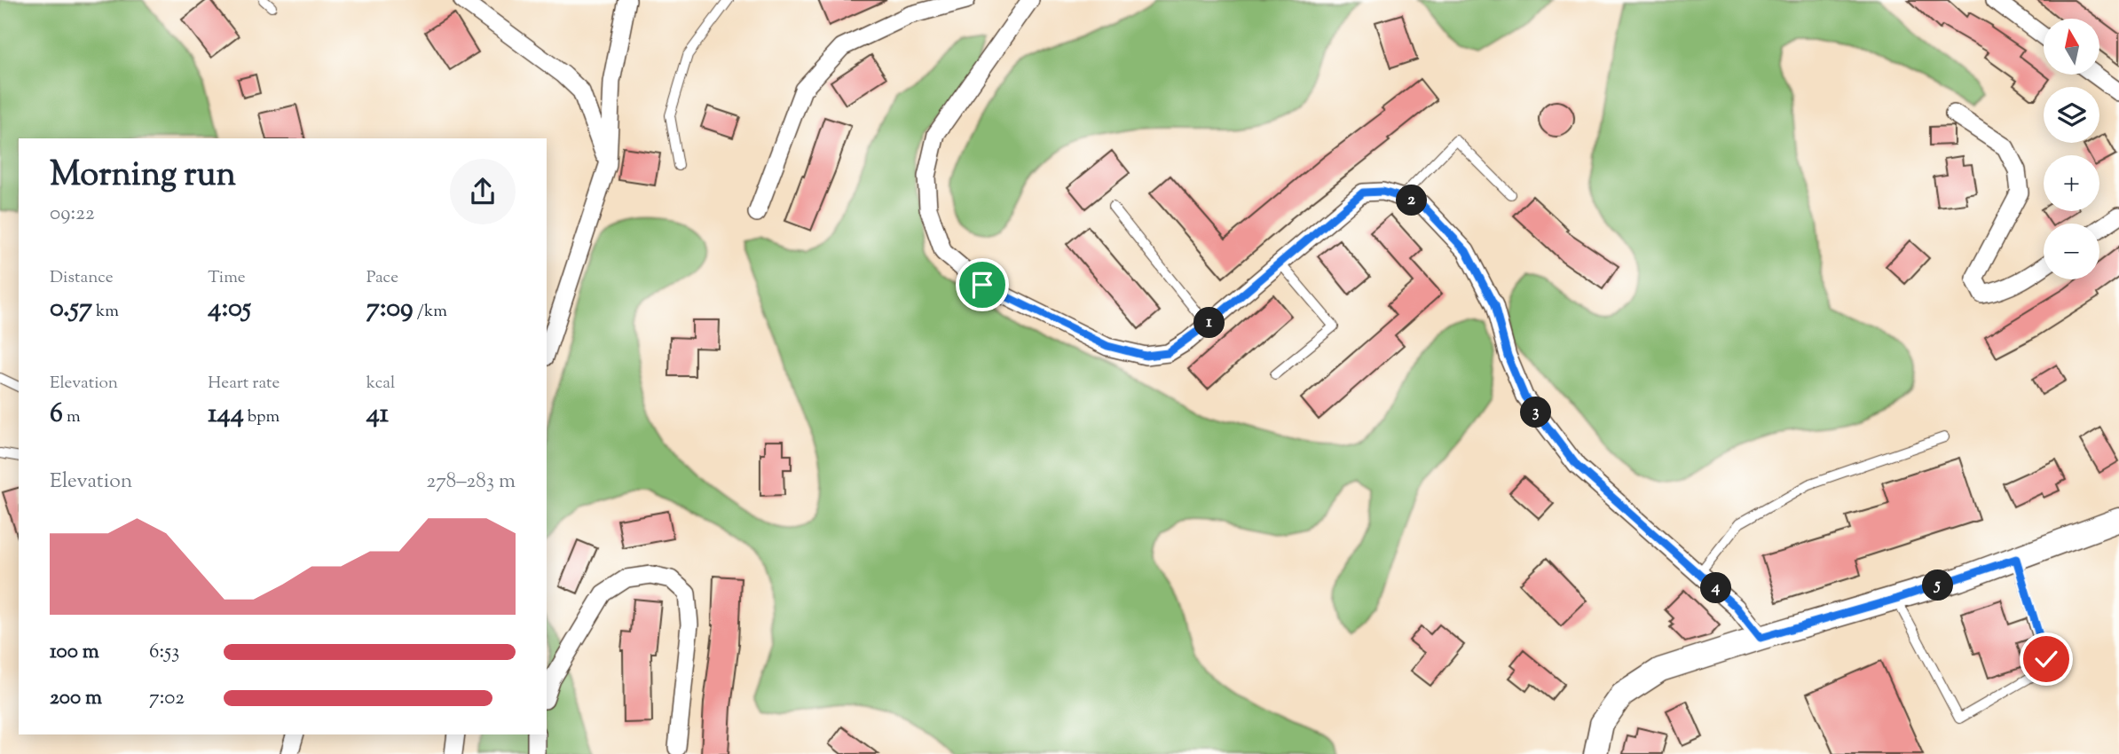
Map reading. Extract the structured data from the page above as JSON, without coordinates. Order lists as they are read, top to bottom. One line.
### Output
{"north":"top","page":{"map_buttons":["+","−"],"heading":["Morning run","09:22"],"pins":["2","1","3","5","4"],"stats":[["Distance","0.57 km"],["Time","4:05"],["Pace","7:09 /km"],["Elevation","6 m"],["Heart rate","144 bpm"],["kcal","41"]],"chart":["Elevation","278–283 m"],"list":[{"name":"100 m","note":"6:53"},{"name":"200 m","note":"7:02"}]}}
